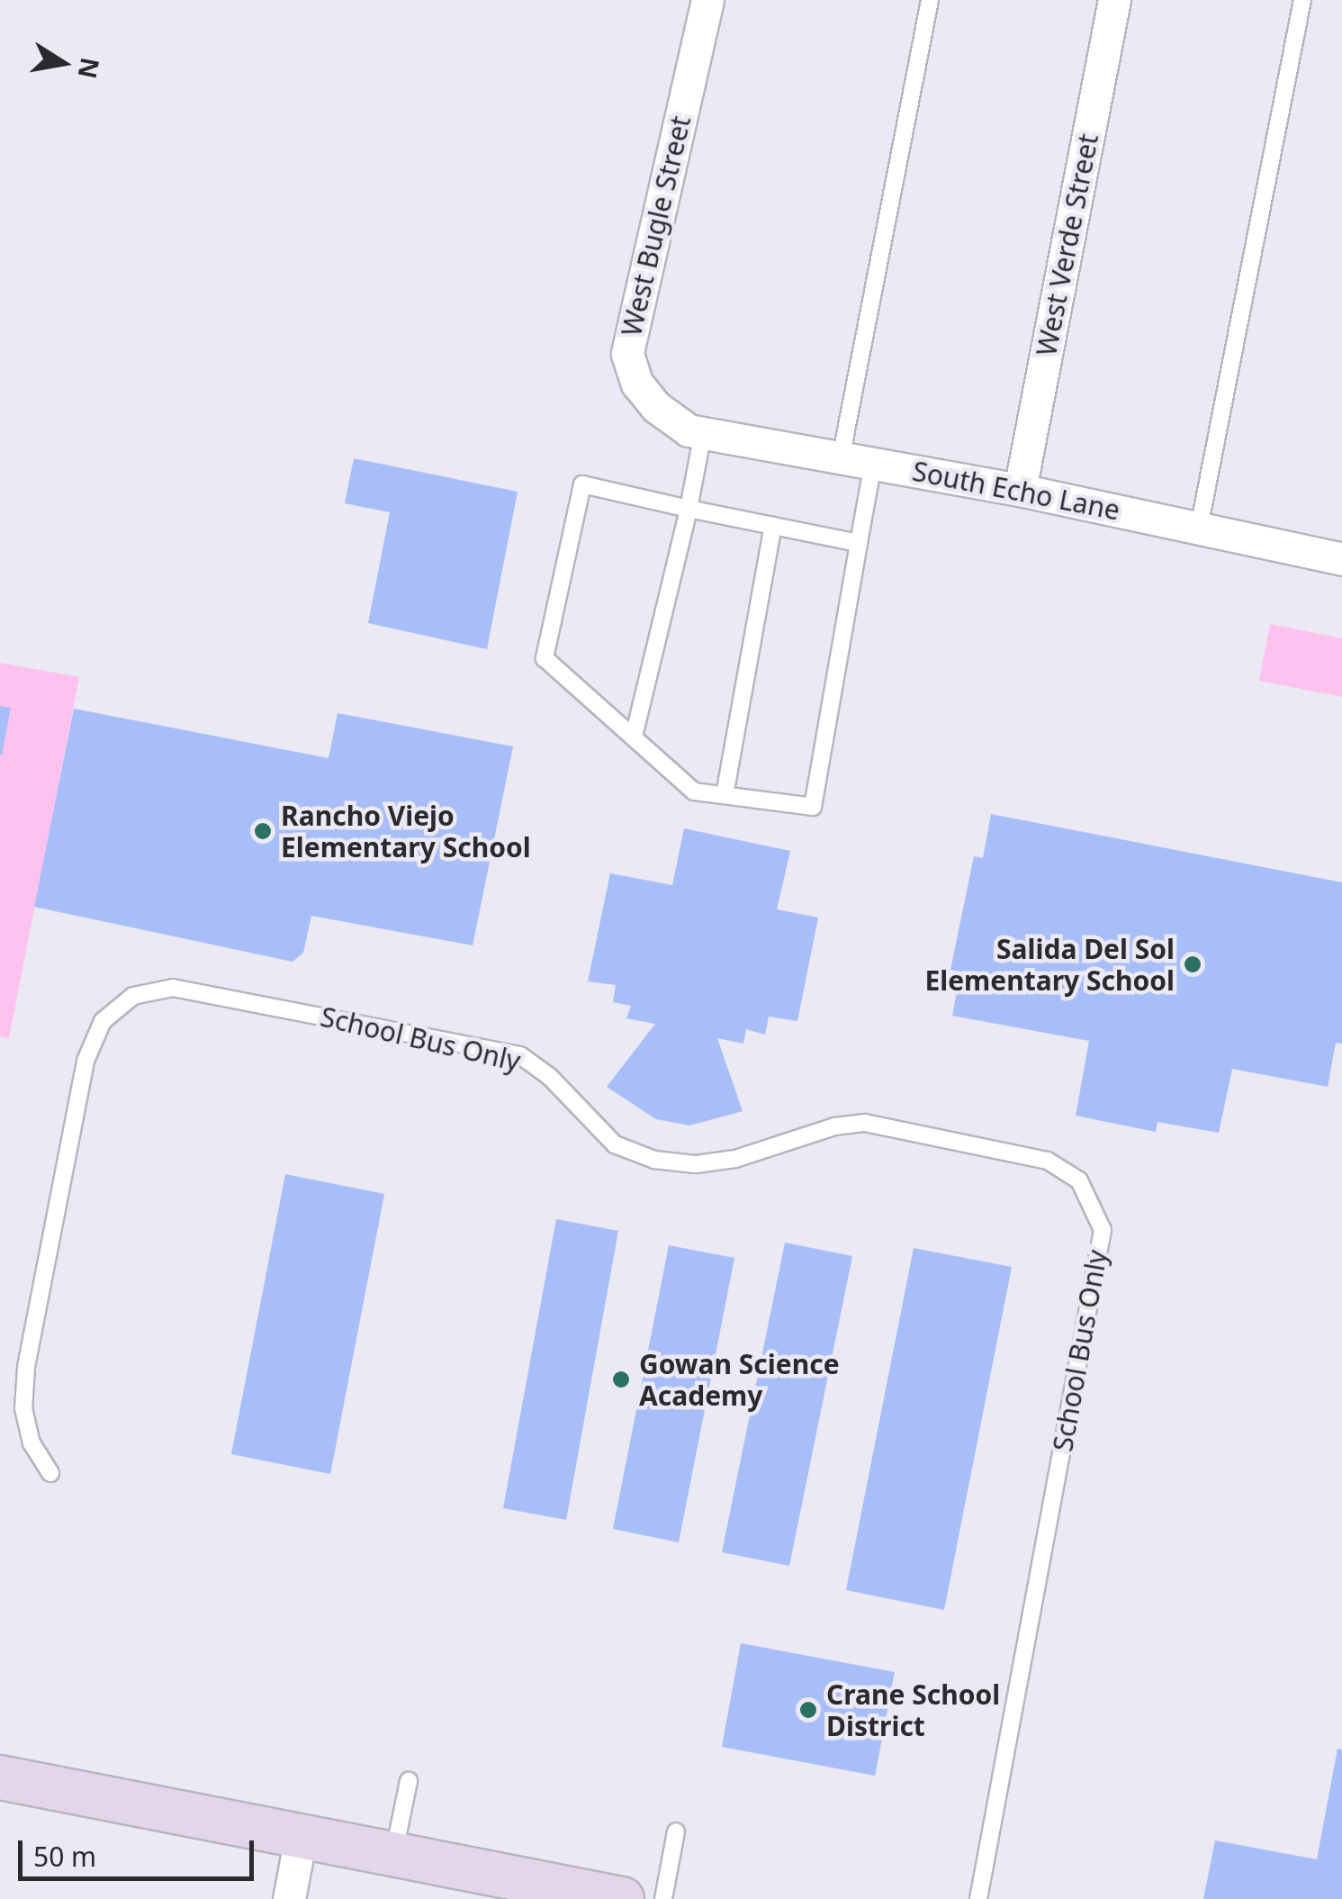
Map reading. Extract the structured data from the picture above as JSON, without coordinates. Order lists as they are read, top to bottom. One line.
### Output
{"streets":{"street":["West Bugle Street","West Verde Street","South Echo Lane"],"lane":["School Bus Only"]},"crossings":[["West Bugle Street","South Echo Lane"],["West Verde Street","South Echo Lane"]],"places":["Rancho Viejo Elementary School","Salida Del Sol Elementary School","Gowan Science Academy","Crane School District"],"scale_bar":"50 m","north":"right"}
